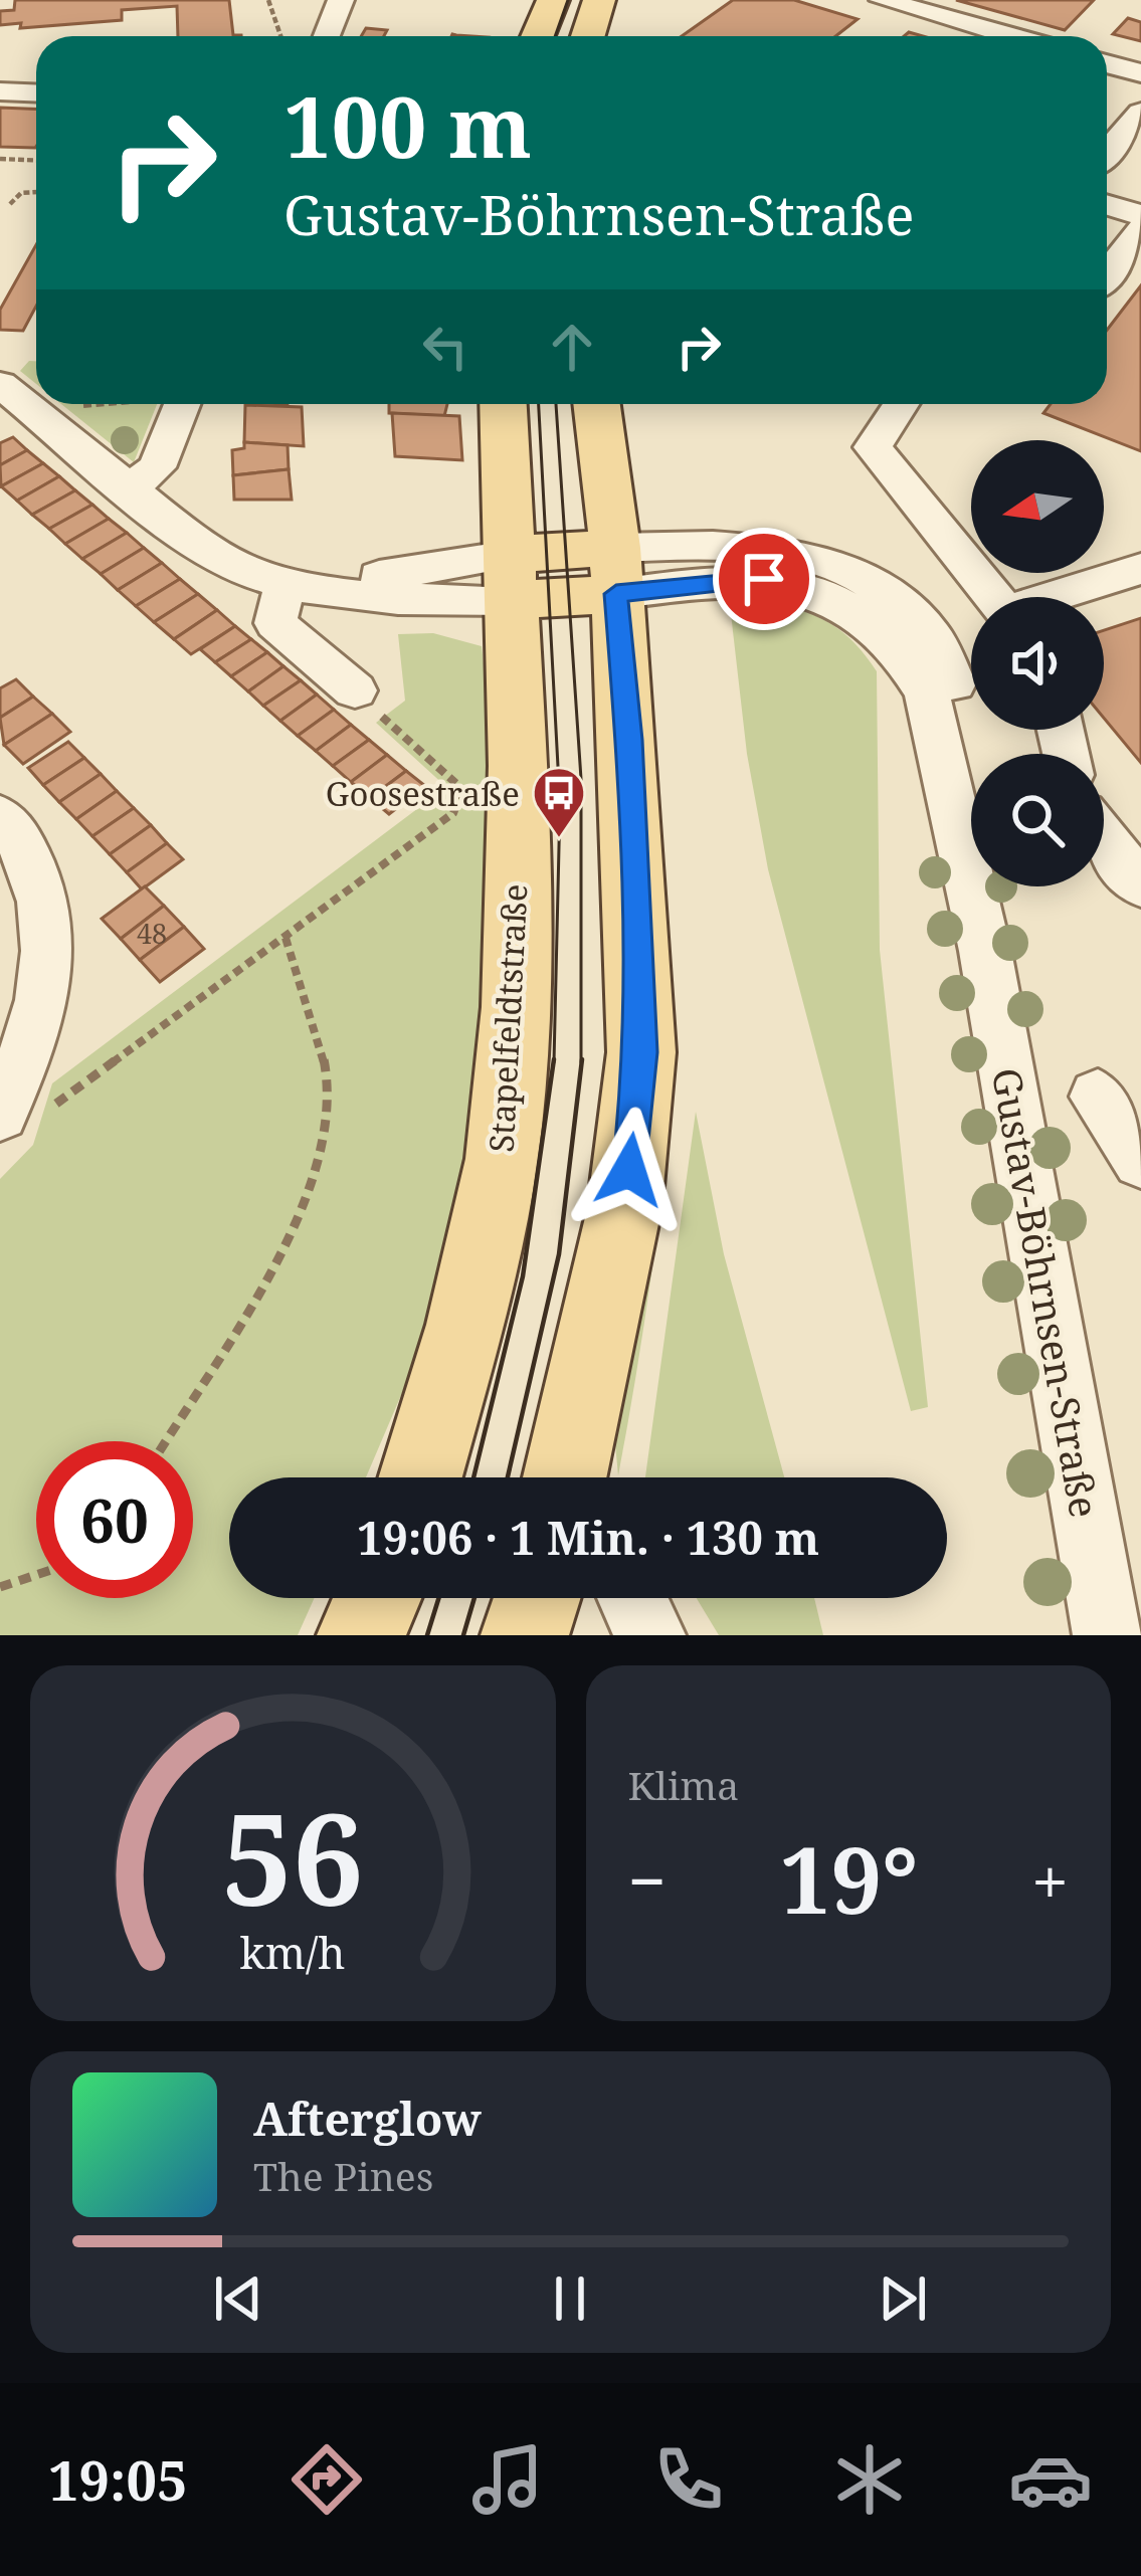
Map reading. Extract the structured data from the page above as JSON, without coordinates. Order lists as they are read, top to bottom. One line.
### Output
{"streets":{"main road":["Stapelfeldtstraße"],"street":["Gustav-Böhrnsen-Straße"]},"places":{"bus stop":["Goosestraße"]},"house_numbers":["48"],"north":"left","page":{"turn":["100 m","Gustav-Böhrnsen-Straße"],"limit":"60","trip":"19:06 · 1 Min. · 130 m","tile":"Klima","heat":["−","19°","+"],"song":["Afterglow","The Pines"],"tabs":"19:05","gauge":["56","km/h"]}}
